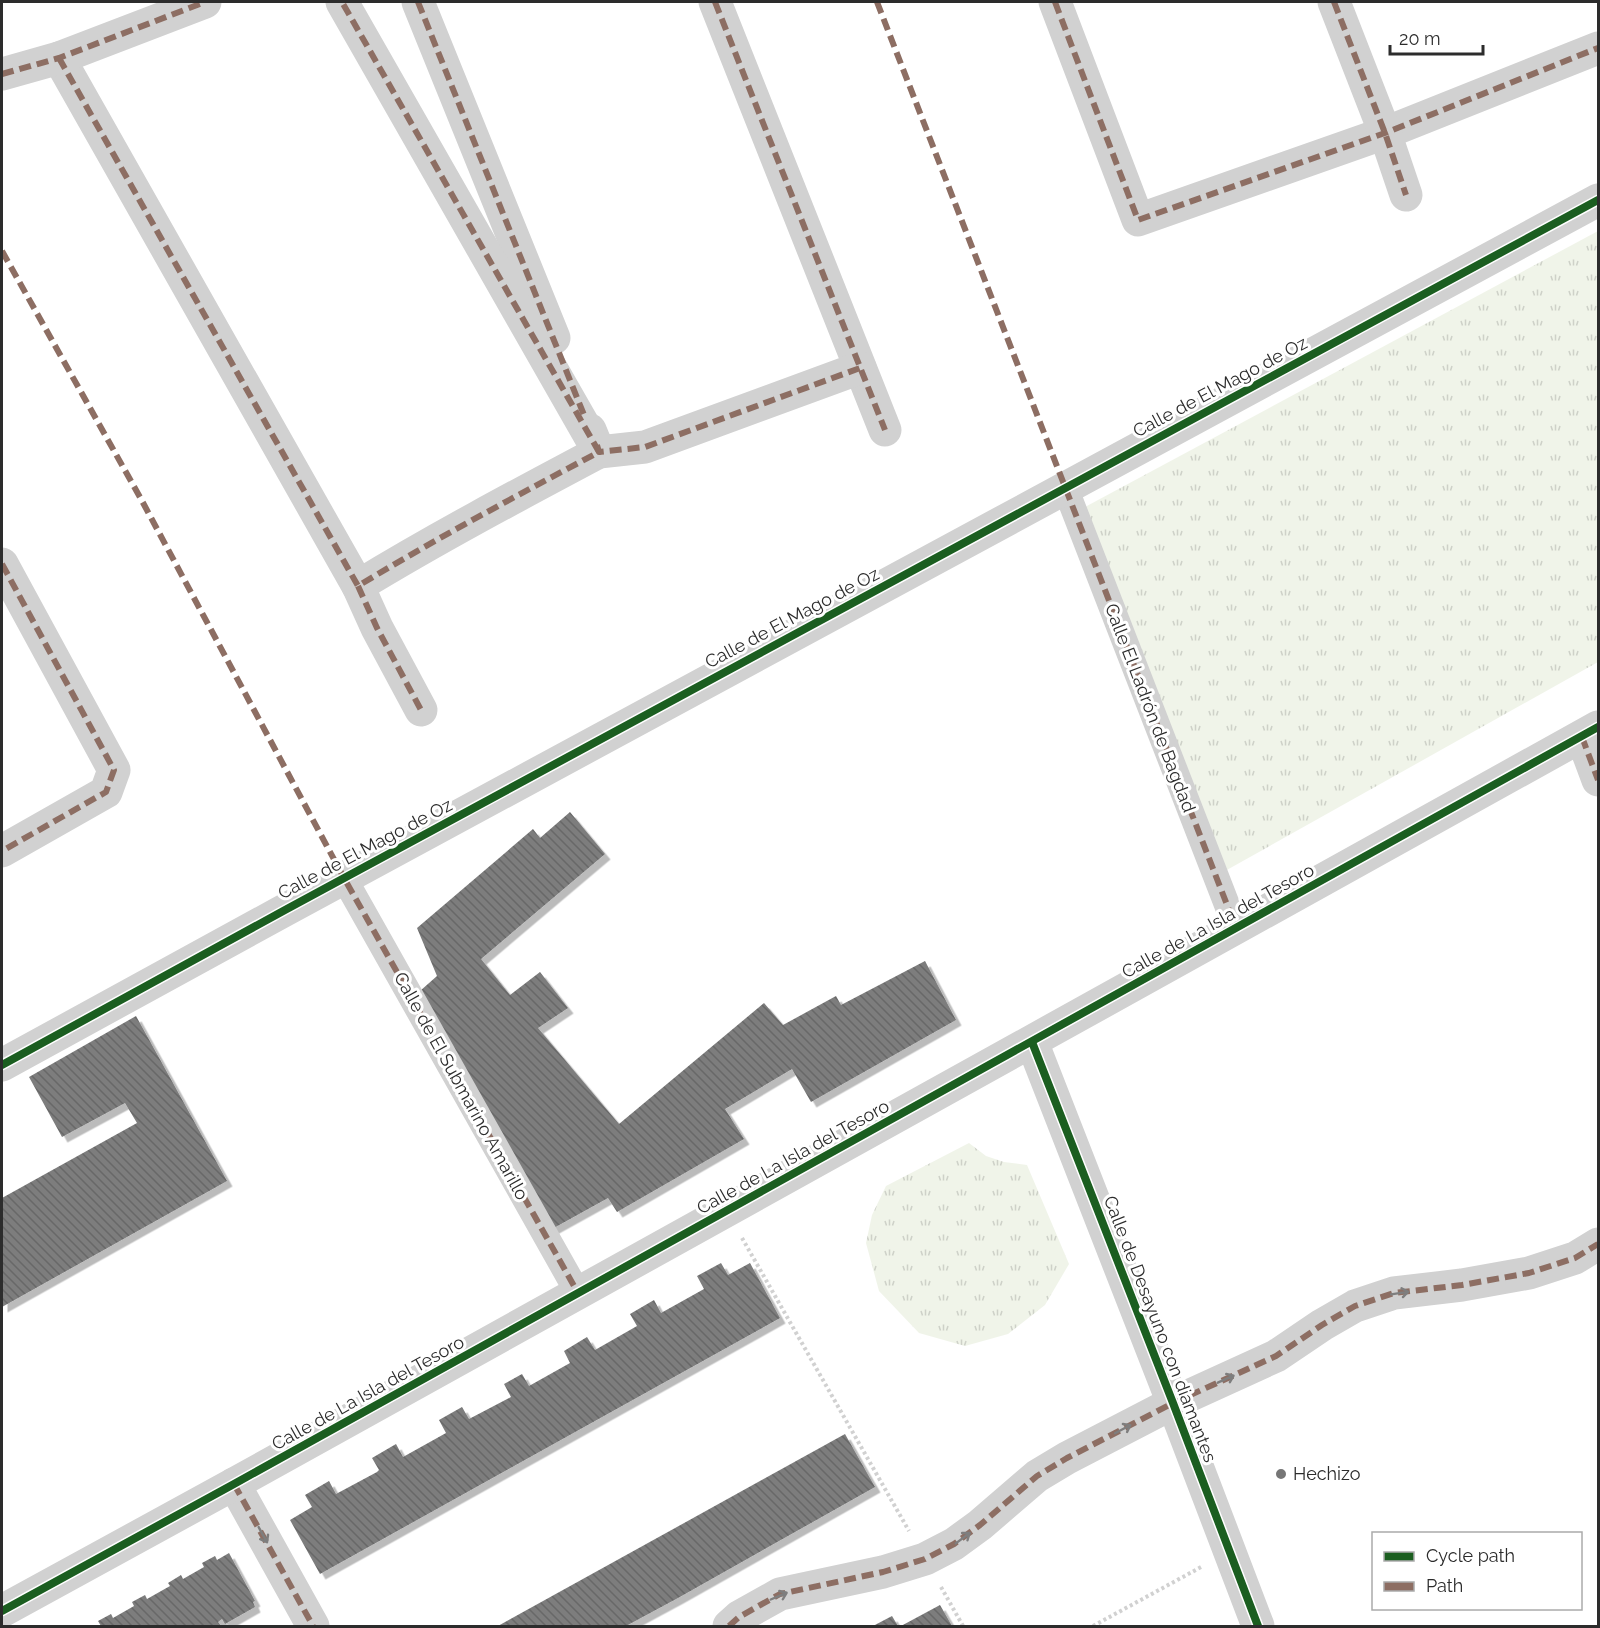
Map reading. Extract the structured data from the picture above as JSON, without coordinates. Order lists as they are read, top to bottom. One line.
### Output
{"streets":{"street":["Calle de El Mago de Oz","Calle El Ladrón de Bagdad","Calle de La Isla del Tesoro","Calle de El Submarino Amarillo","Calle de Desayuno con diamantes"]},"crossings":[["Calle de El Mago de Oz","Calle El Ladrón de Bagdad"],["Calle de El Mago de Oz","Calle de El Submarino Amarillo"],["Calle El Ladrón de Bagdad","Calle de La Isla del Tesoro"],["Calle de La Isla del Tesoro","Calle de El Submarino Amarillo"],["Calle de La Isla del Tesoro","Calle de Desayuno con diamantes"]],"places":["Hechizo"],"legend":["Cycle path","Path"],"scale_bar":"20 m"}
